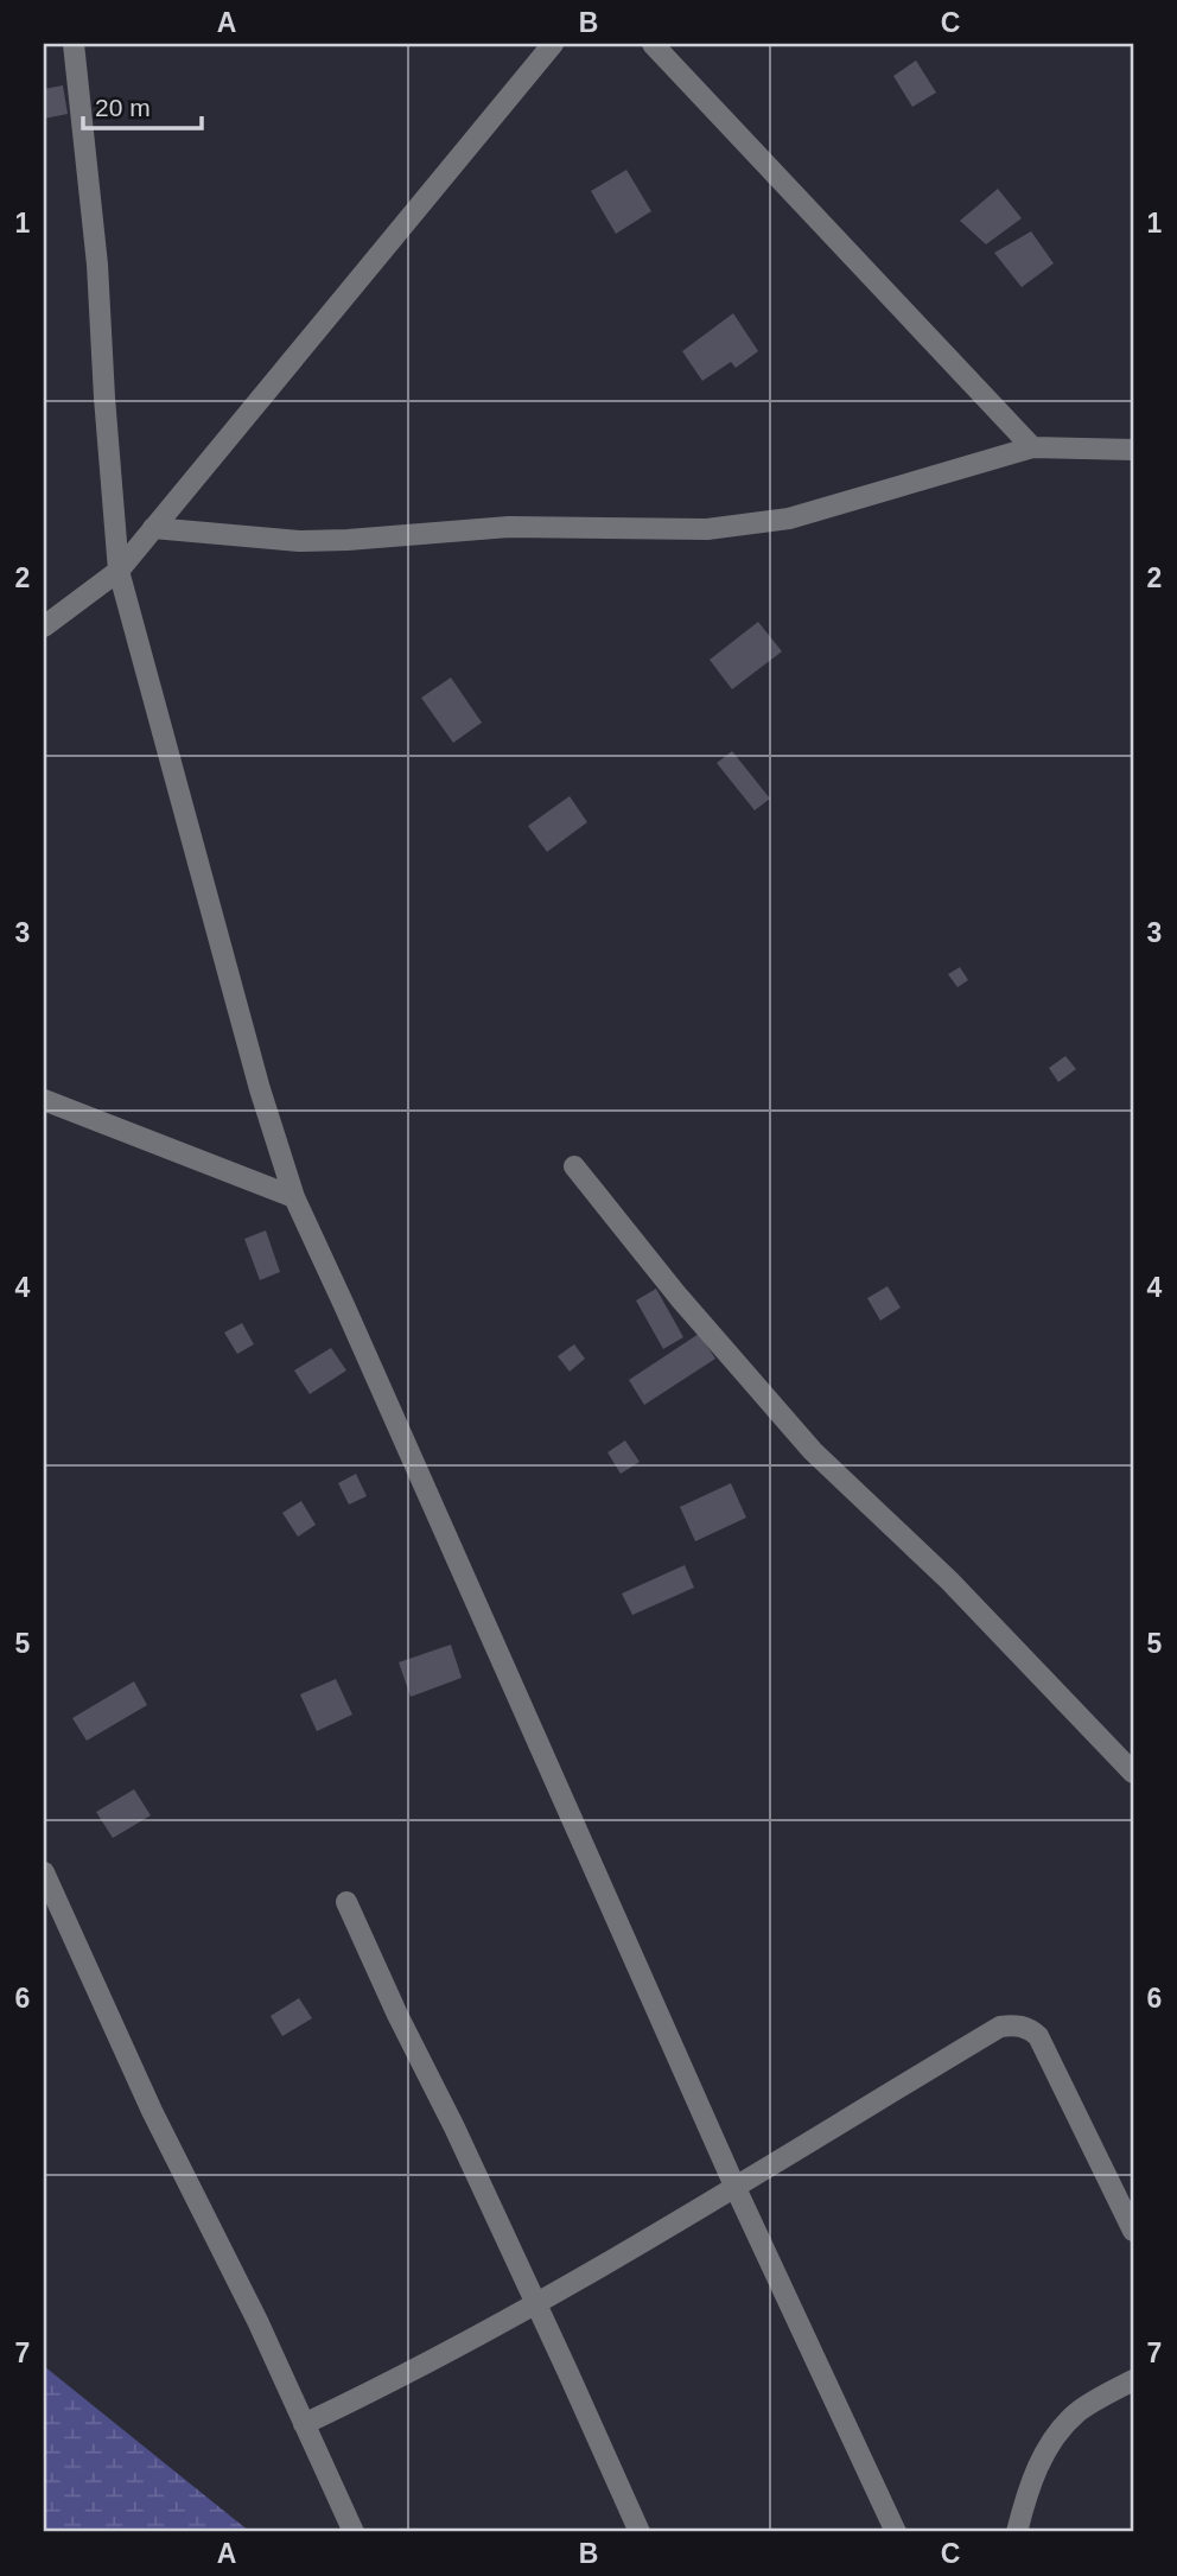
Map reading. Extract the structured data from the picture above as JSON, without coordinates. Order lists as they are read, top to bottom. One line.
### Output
{"scale_bar":"20 m","grid":{"columns":["A","B","C"],"rows":["1","2","3","4","5","6","7"]}}
